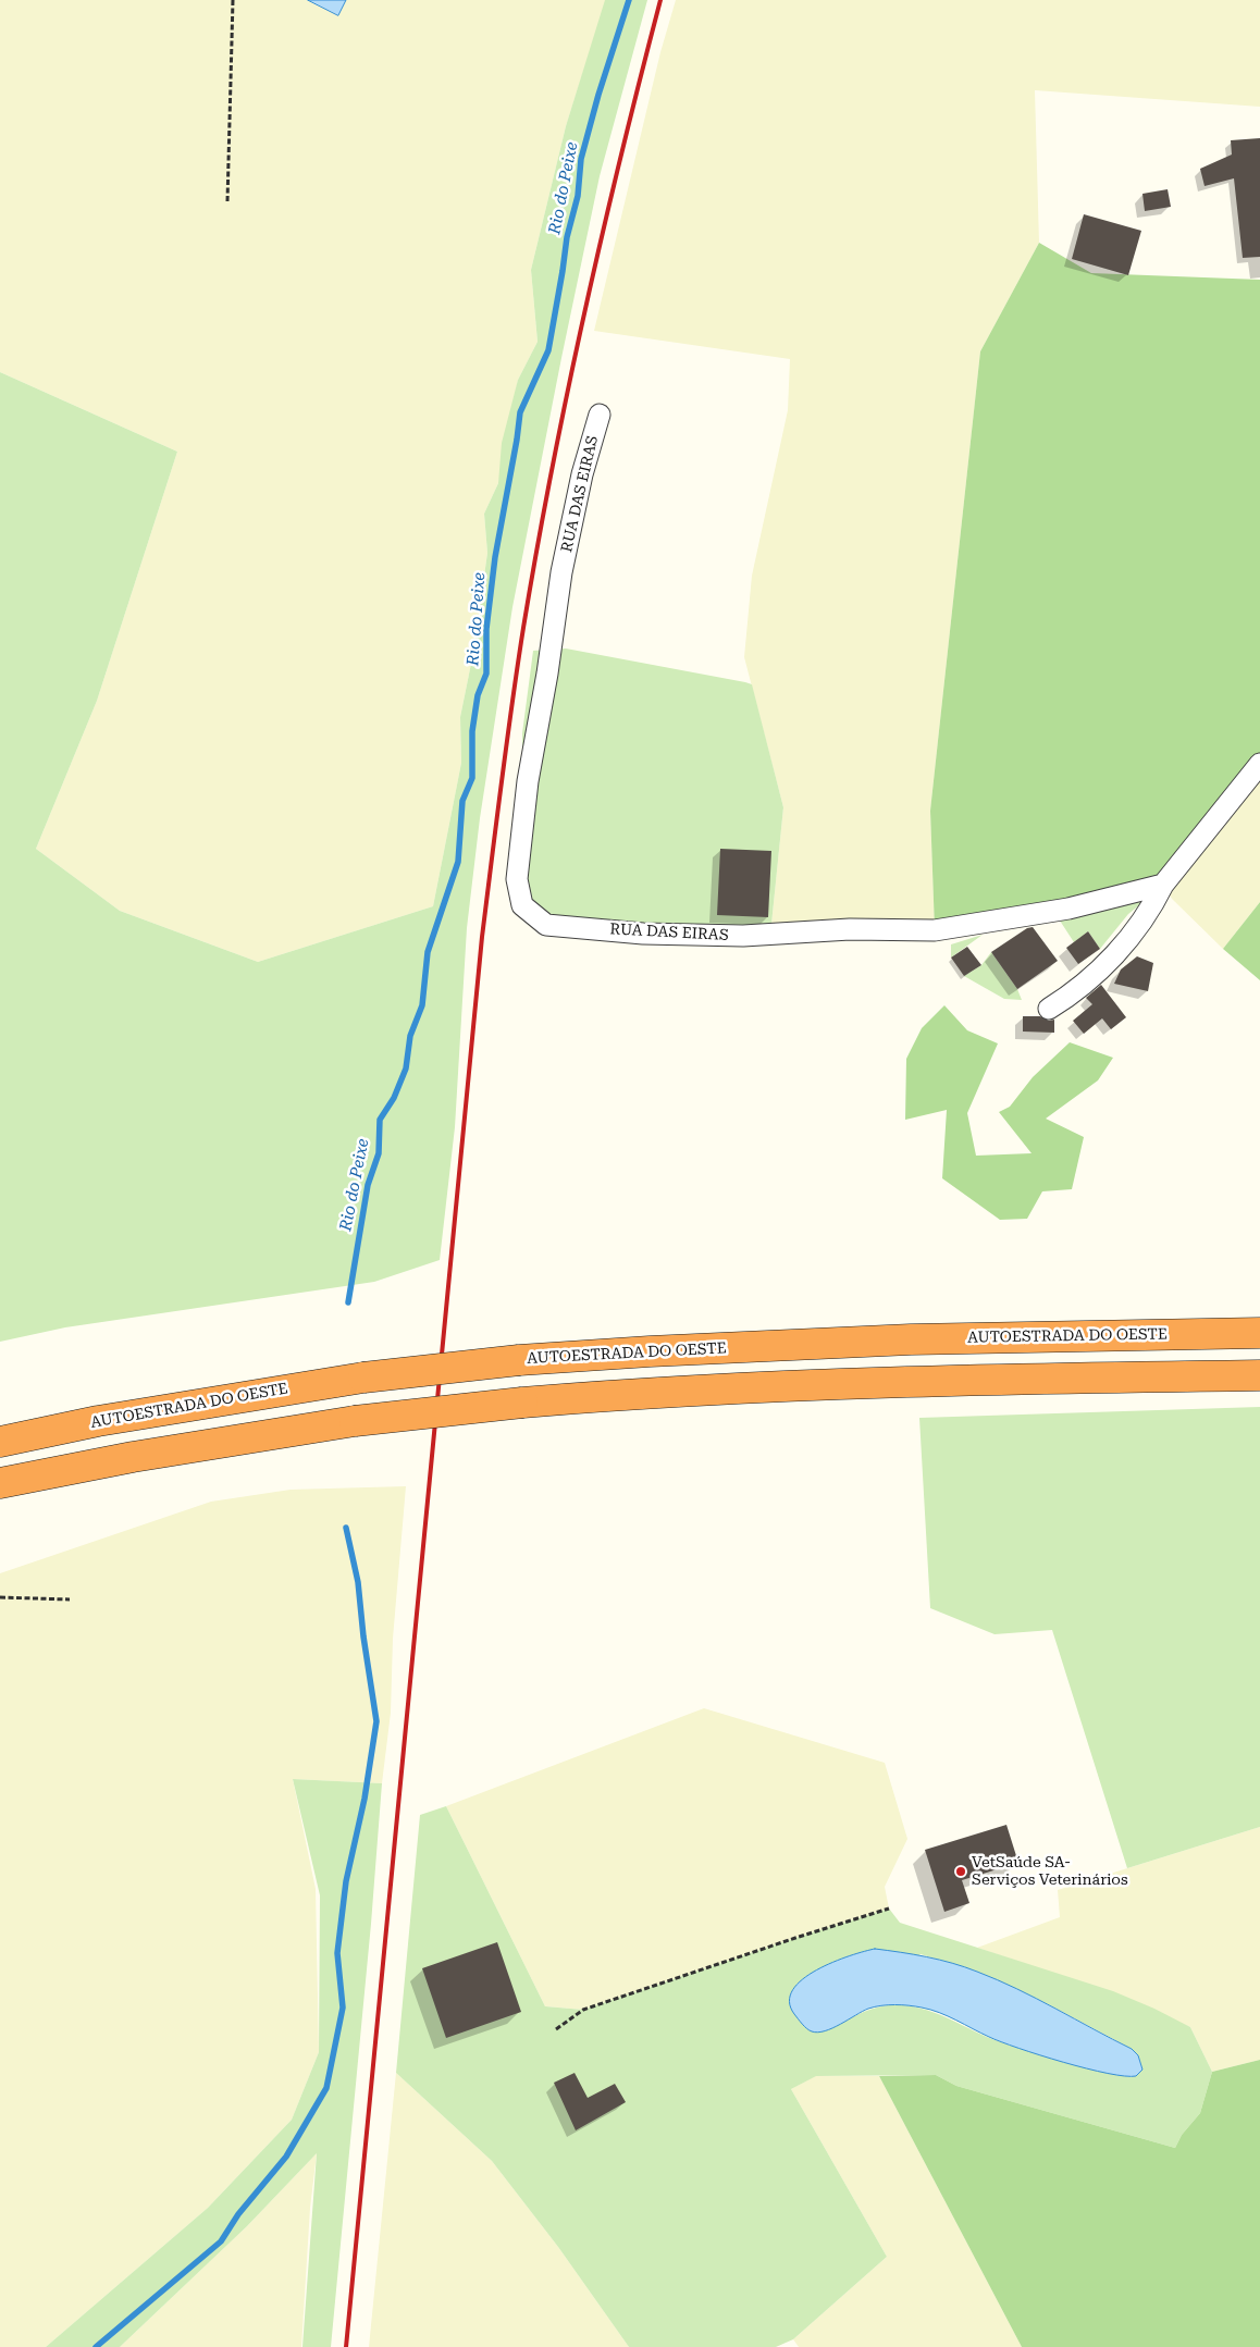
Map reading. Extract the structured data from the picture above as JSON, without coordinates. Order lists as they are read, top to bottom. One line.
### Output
{"streets":{"highway":["AUTOESTRADA DO OESTE"],"street":["RUA DAS EIRAS"]},"water":["Rio do Peixe"],"places":["VetSaúde SA- Serviços Veterinários"]}
